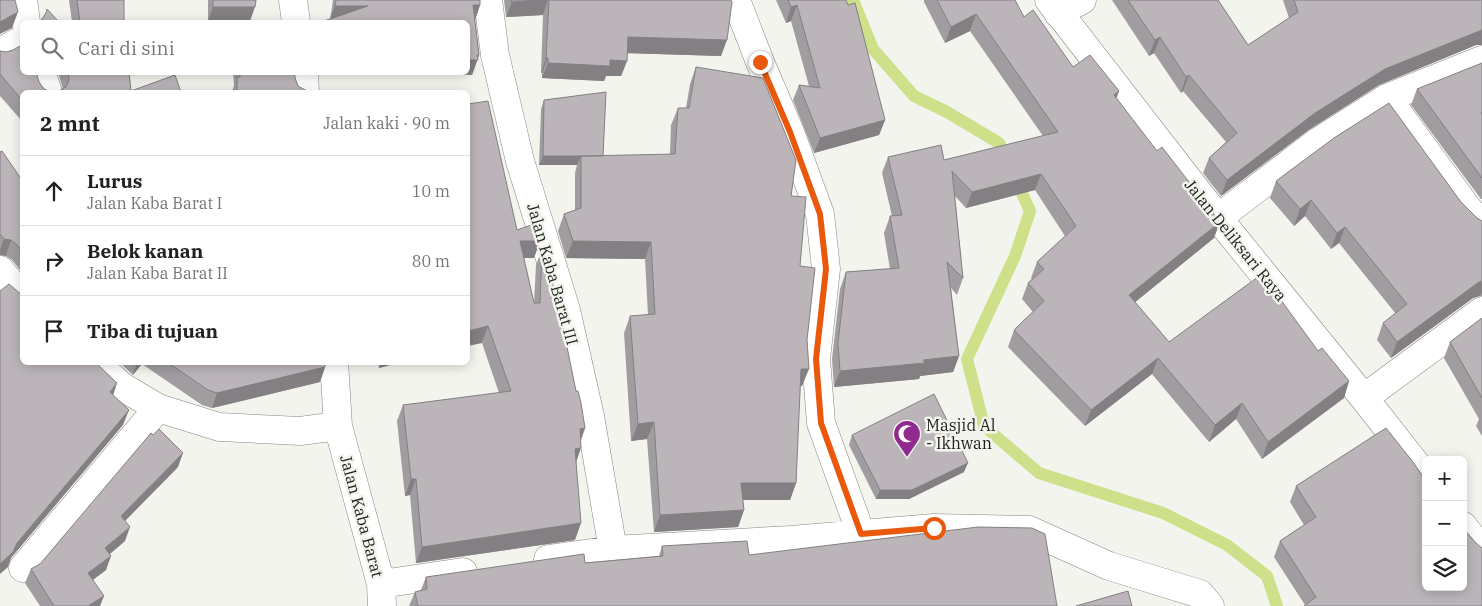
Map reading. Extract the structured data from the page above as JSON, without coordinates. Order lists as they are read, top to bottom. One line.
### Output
{"streets":{"street":["Jalan Deliksari Raya","Jalan Kaba Barat III","Jalan Kaba Barat"]},"places":{"mosque":["Masjid Al - Ikhwan"]},"page":{"search":"Cari di sini","heading":["2 mnt","Jalan kaki · 90 m"],"list":[["Lurus","Jalan Kaba Barat I","10 m"],["Belok kanan","Jalan Kaba Barat II","80 m"],"Tiba di tujuan"],"map_buttons":["+","−"]}}
